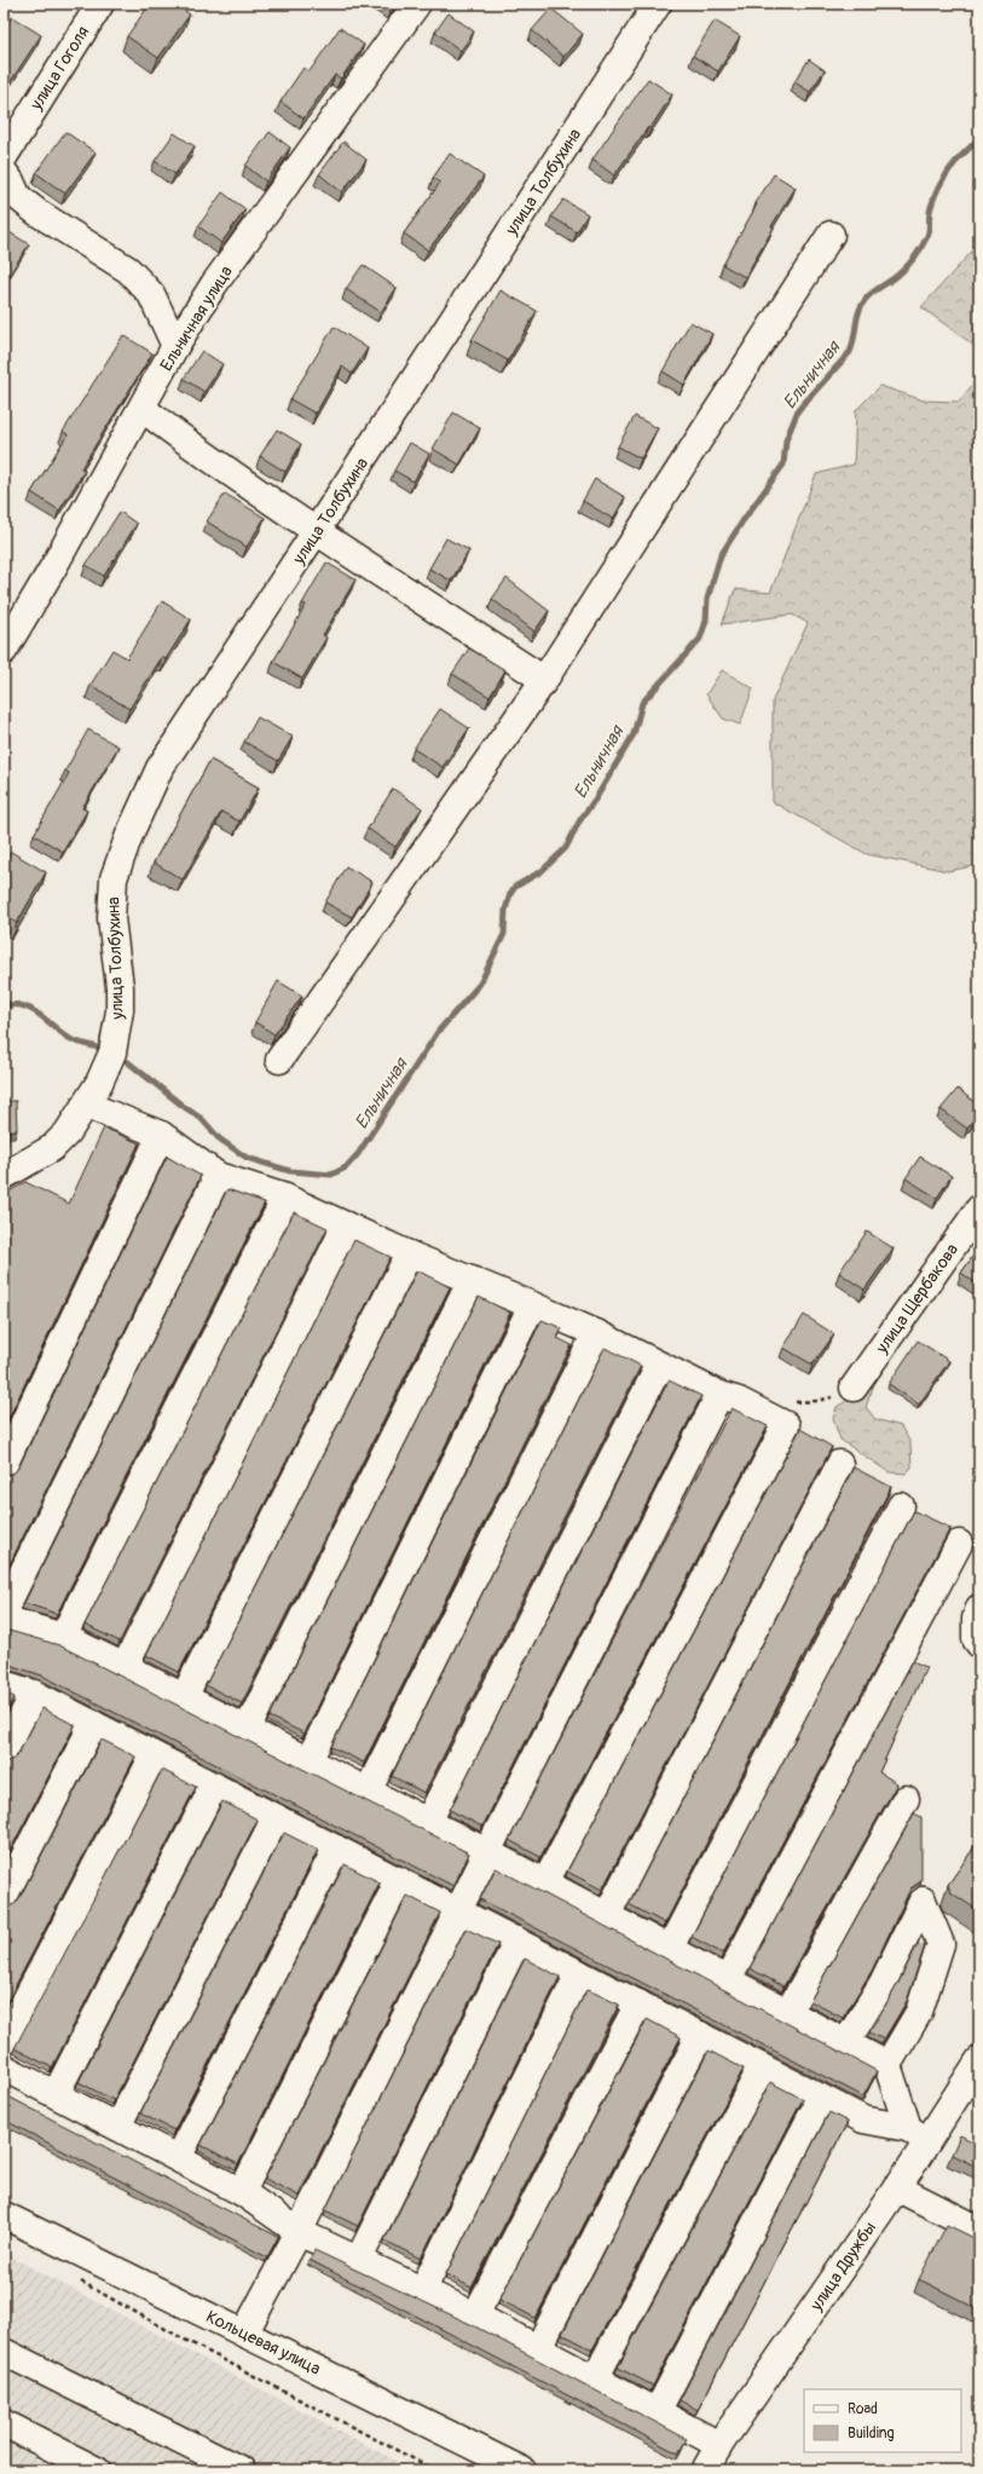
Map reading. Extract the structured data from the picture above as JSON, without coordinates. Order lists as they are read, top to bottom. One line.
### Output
{"streets":{"street":["улица Гоголя","улица Толбухина","Ельничная улица","улица Щербакова","улица Дружбы","Кольцевая улица"]},"water":["Ельничная"],"legend":["Road","Building"]}
